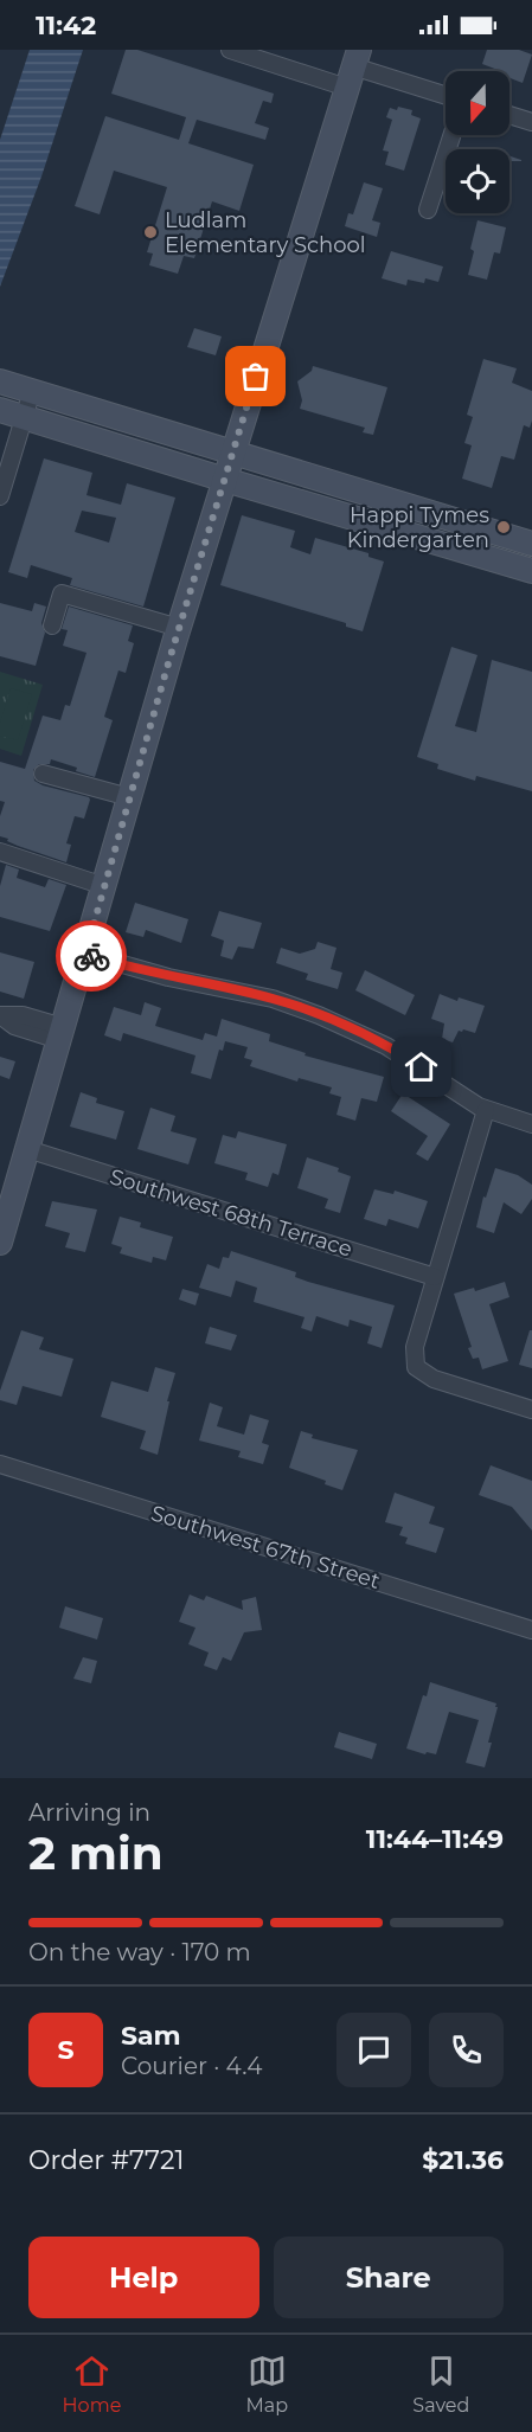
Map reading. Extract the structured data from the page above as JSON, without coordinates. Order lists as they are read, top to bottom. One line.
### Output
{"streets":{"street":["Southwest 68th Terrace","Southwest 67th Street"]},"places":["Ludlam Elementary School","Happi Tymes Kindergarten"],"north":"bottom","page":{"status":"11:42","heading":["2 min","Arriving in","11:44–11:49"],"panel":["Sam","Courier · 4.4","Order #7721","$21.36"],"bar":"On the way · 170 m","round":"S","buttons":["Help","Share"],"tabs":["Home","Map","Saved"]}}
